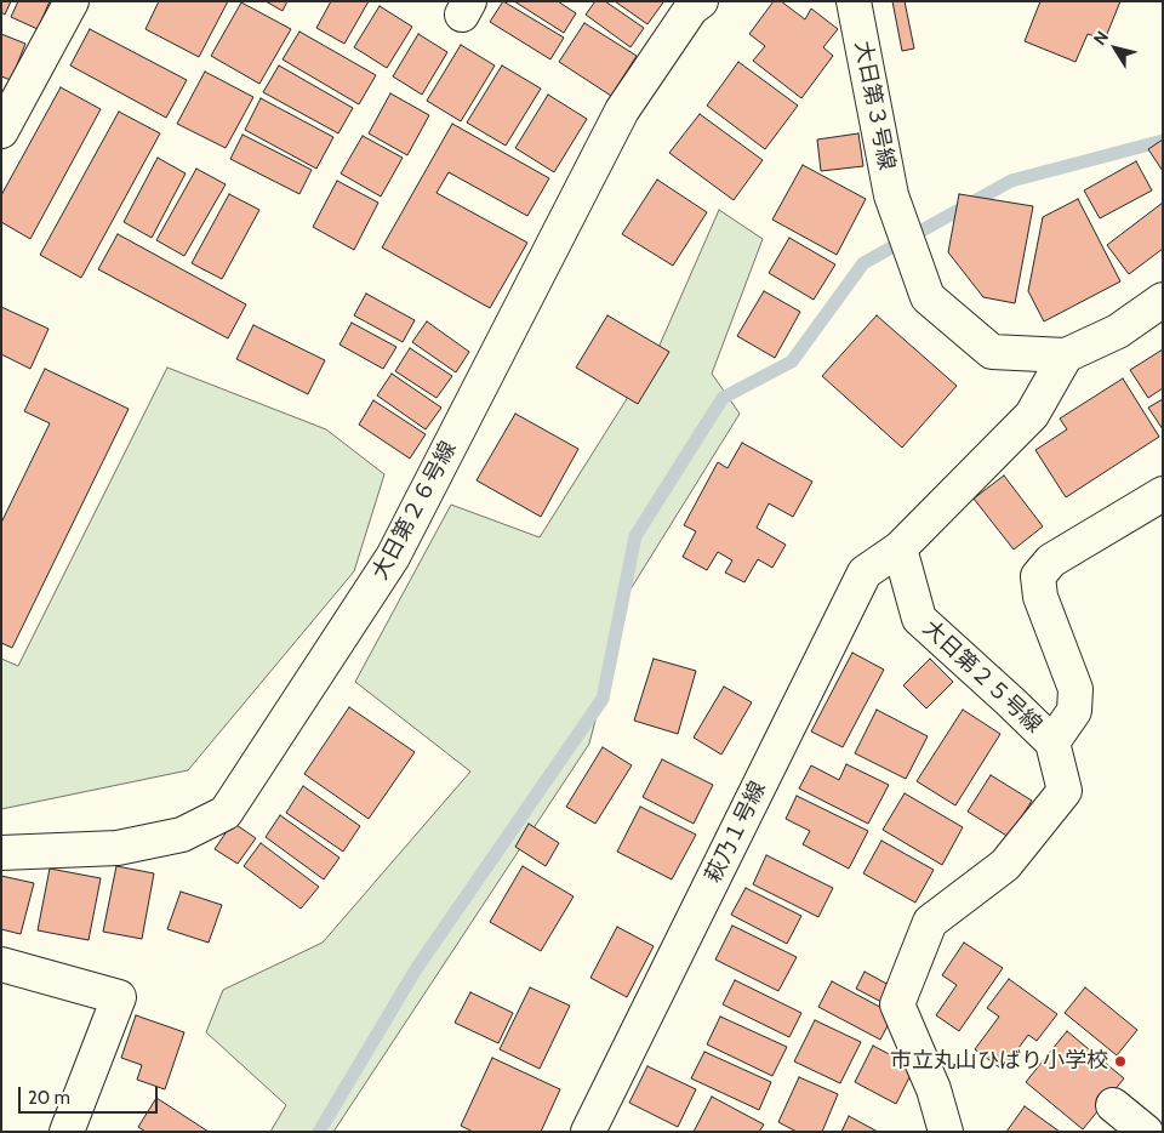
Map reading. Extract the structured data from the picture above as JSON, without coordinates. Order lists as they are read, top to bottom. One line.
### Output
{"streets":{"street":["大日第３号線","大日第２６号線","大日第２５号線","萩乃１号線"]},"crossings":[["大日第２５号線","萩乃１号線"]],"places":["市立丸山ひばり小学校"],"scale_bar":"20 m","north":"top left"}
